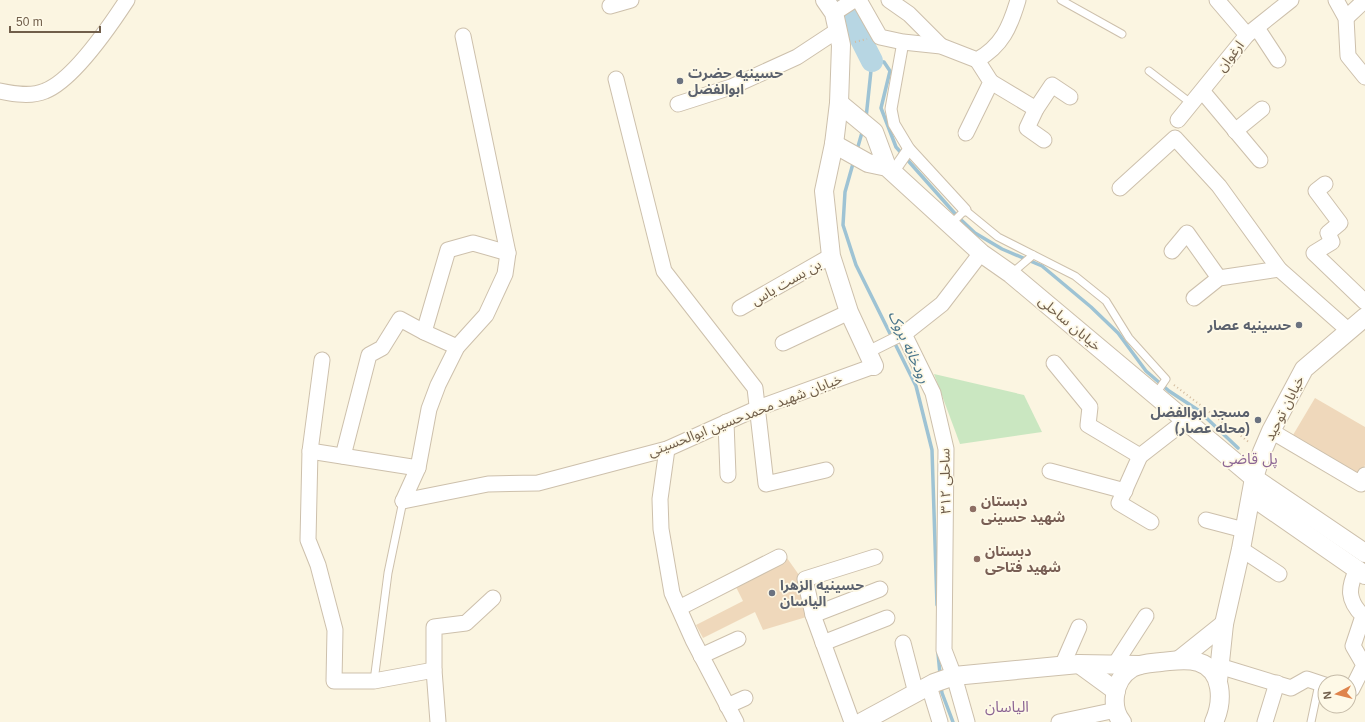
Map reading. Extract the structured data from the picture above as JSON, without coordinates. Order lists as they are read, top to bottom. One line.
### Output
{"streets":{"street":["ارغوان","بن بست یاس","خیابان ساحلی","خیابان توحید","خیابان شهید محمدحسین ابوالحسینی","ساحلی ۳۱۲"]},"crossings":[["خیابان ساحلی","خیابان توحید"]],"districts":["پل قاضی","الیاسان"],"water":["رودخانه بروک"],"places":["حسینیه حضرت ابوالفضل","حسینیه عصار","مسجد ابوالفضل (محله عصار)","دبستان شهید حسینی","دبستان شهید فتاحی","حسینیه الزهرا الیاسان"],"scale_bar":"50 m","north":"left"}
